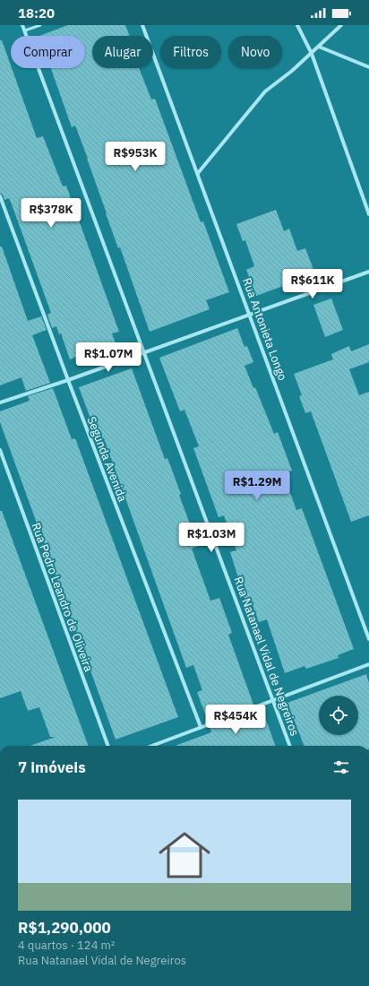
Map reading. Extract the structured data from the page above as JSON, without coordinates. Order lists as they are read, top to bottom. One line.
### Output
{"streets":{"street":["Rua Antonieta Longo","Segunda Avenida","Rua Pedro Leandro de Oliveira","Rua Natanael Vidal de Negreiros"]},"page":{"status":"18:20","chip":["Comprar","Alugar","Filtros","Novo"],"price":["R$953K","R$378K","R$611K","R$1.07M","R$1.29M","R$1.03M","R$454K"],"heading":"7 imóveis","list":[{"name":"R$1,290,000","note":"4 quartos · 124 m² · Rua Natanael Vidal de Negreiros"}]}}
